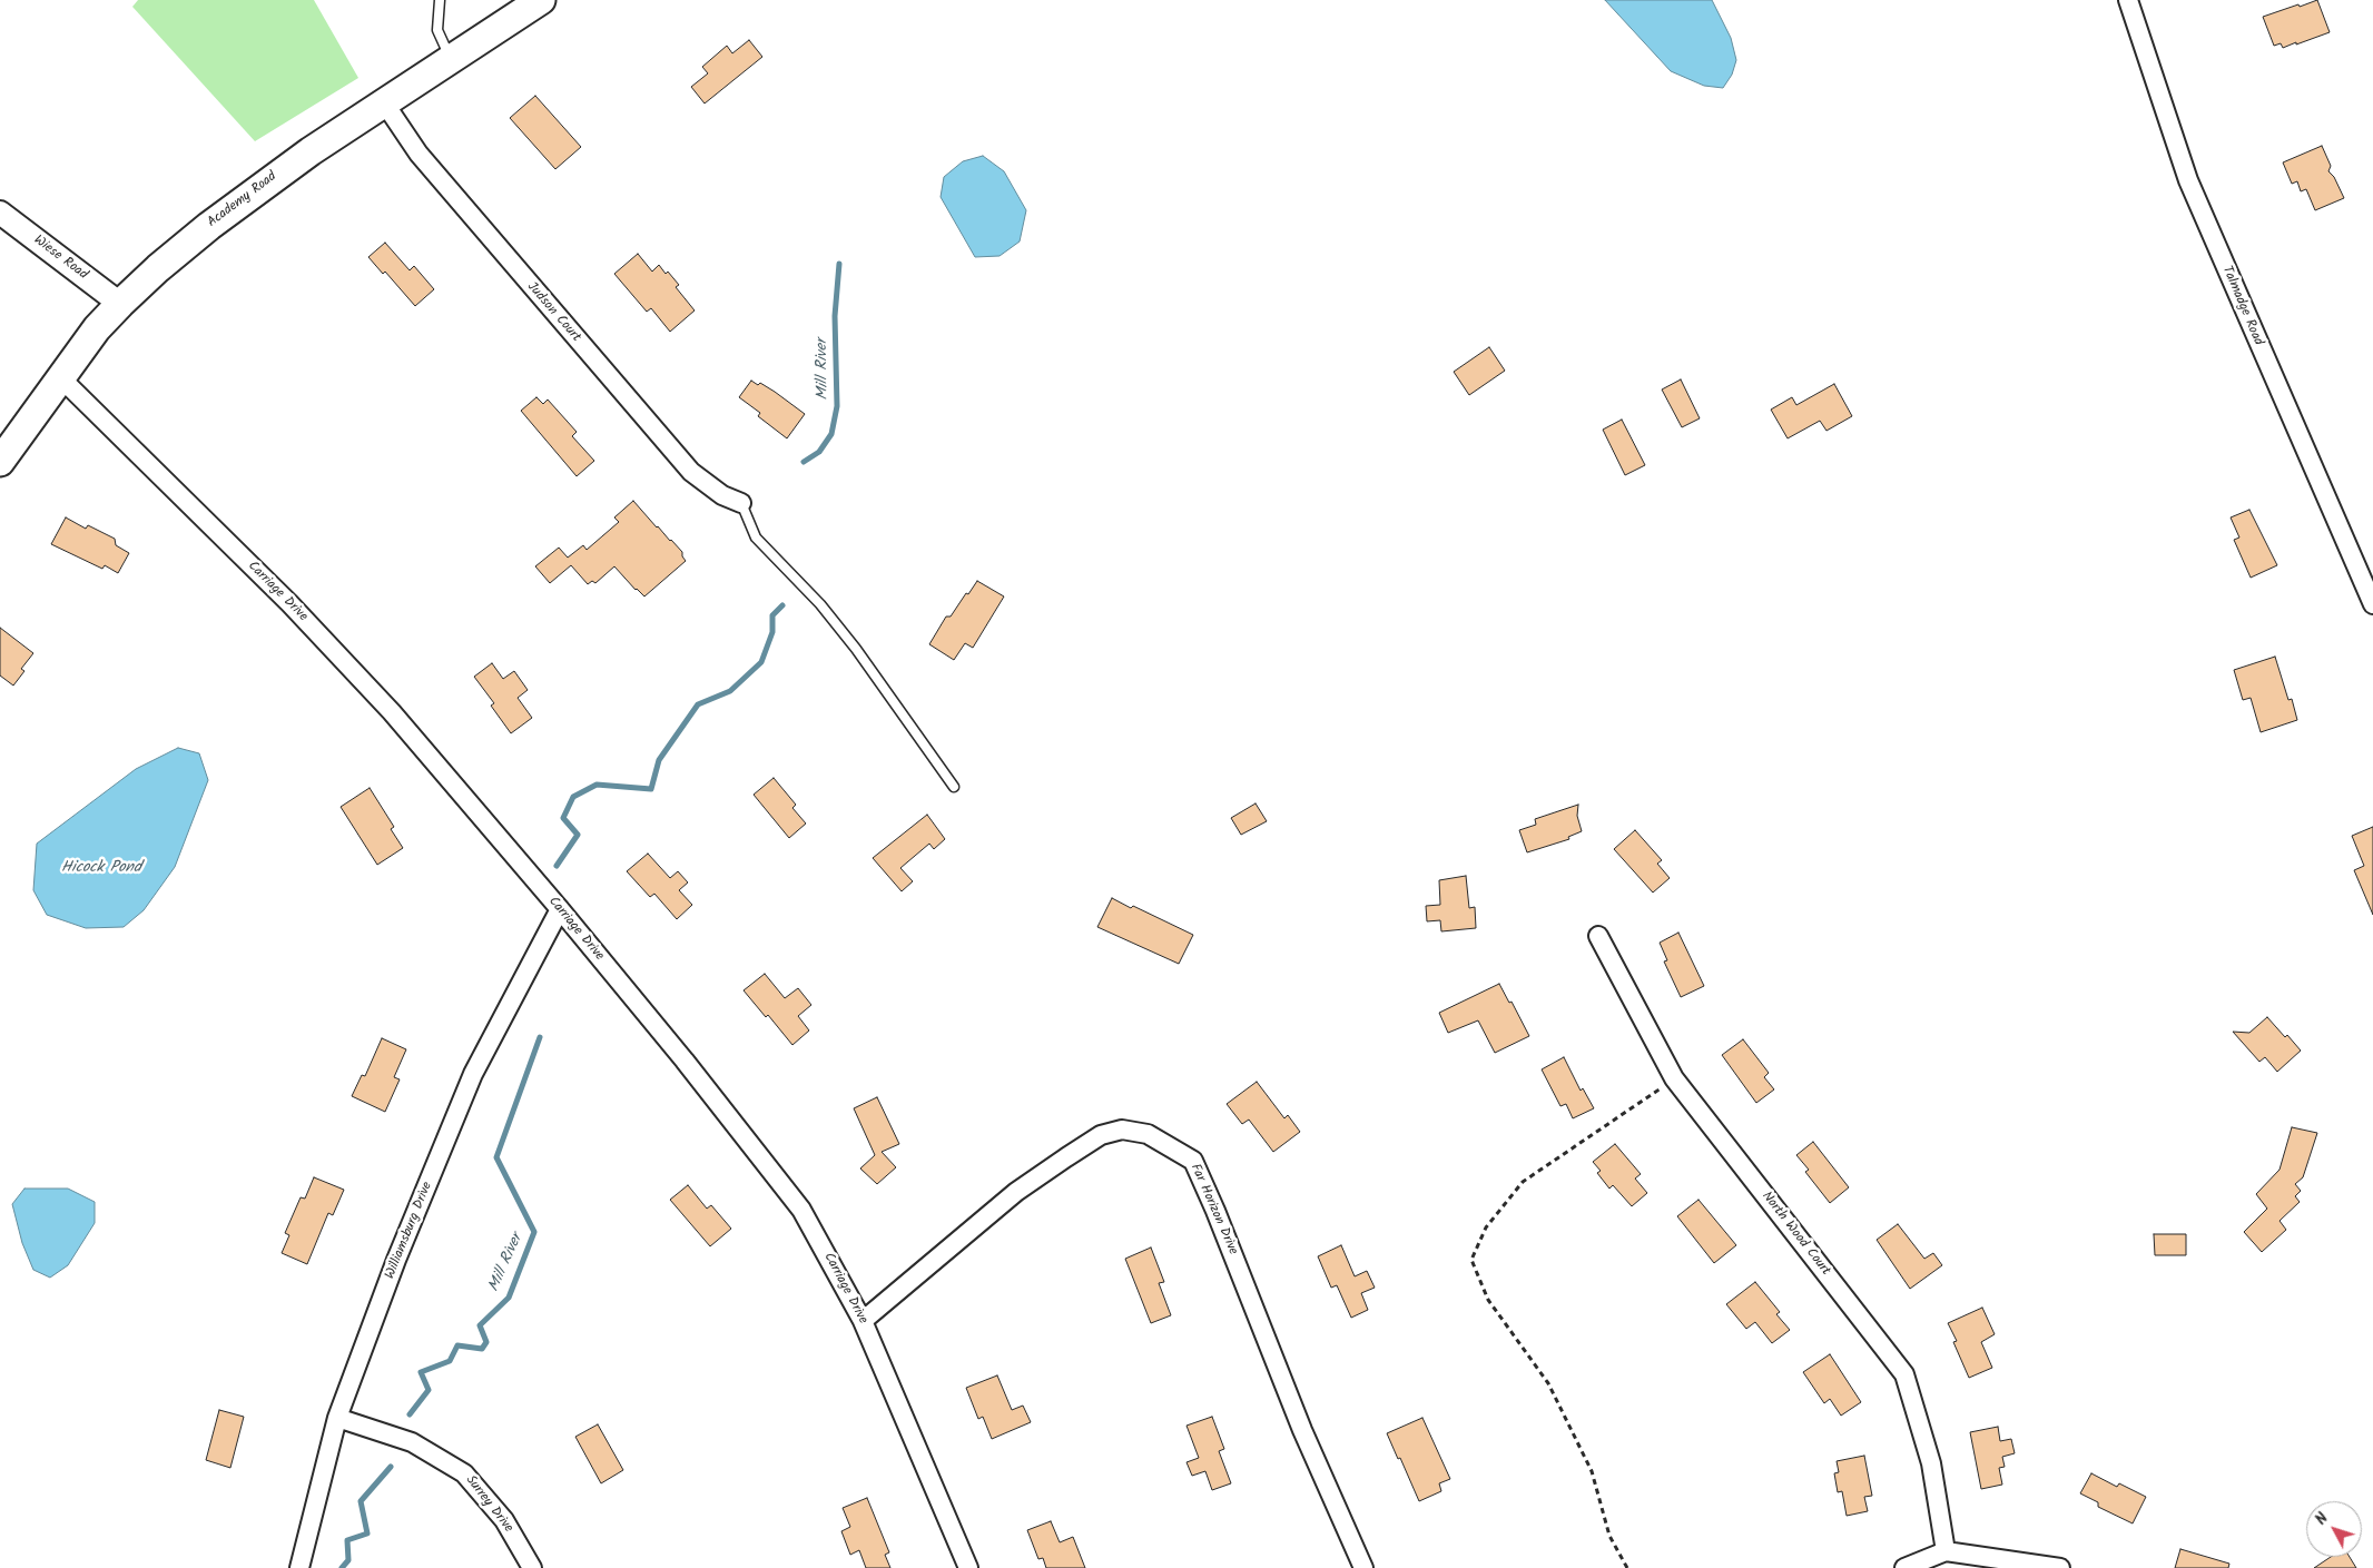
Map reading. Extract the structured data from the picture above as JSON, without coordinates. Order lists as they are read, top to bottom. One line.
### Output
{"streets":{"main road":["Academy Road"],"street":["Wiese Road","Talmadge Road","Judson Court","Carriage Drive","Far Horizon Drive","Williamsburg Drive","North Wood Court","Surrey Drive"]},"crossings":[["Academy Road","Wiese Road"],["Academy Road","Judson Court"],["Academy Road","Carriage Drive"],["Carriage Drive","Far Horizon Drive"],["Carriage Drive","Williamsburg Drive"],["Williamsburg Drive","Surrey Drive"]],"water":["Mill River","Hicock Pond"],"north":"top left"}
